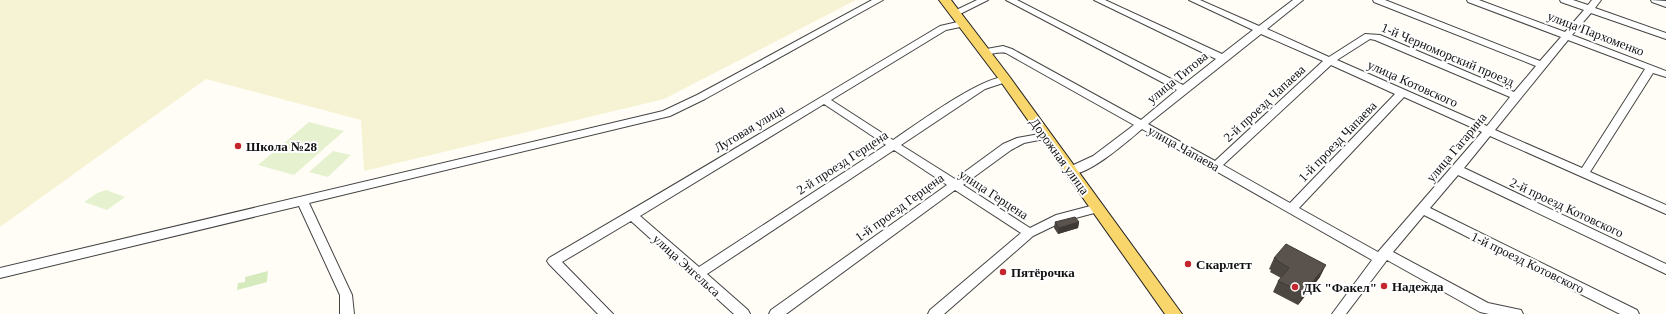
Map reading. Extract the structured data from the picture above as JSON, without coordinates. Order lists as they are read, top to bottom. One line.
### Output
{"streets":{"main road":["Дорожная улица"],"street":["улица Пархоменко","1-й Черноморский проезд","улица Титова","улица Котовского","2-й проезд Чапаева","Луговая улица","1-й проезд Чапаева","улица Гагарина","улица Чапаева","2-й проезд Герцена","улица Герцена","1-й проезд Герцена","2-й проезд Котовского","1-й проезд Котовского","улица Энгельса"]},"crossings":[["улица Пархоменко","улица Гагарина"],["1-й Черноморский проезд","улица Котовского"],["1-й Черноморский проезд","2-й проезд Чапаева"],["1-й Черноморский проезд","улица Гагарина"],["улица Титова","улица Котовского"],["улица Титова","улица Чапаева"],["улица Титова","Дорожная улица"],["улица Котовского","2-й проезд Чапаева"],["улица Котовского","1-й проезд Чапаева"],["улица Котовского","улица Гагарина"],["2-й проезд Чапаева","улица Чапаева"],["Луговая улица","Дорожная улица"],["Луговая улица","улица Герцена"],["Луговая улица","улица Энгельса"],["1-й проезд Чапаева","улица Чапаева"],["улица Гагарина","улица Чапаева"],["улица Гагарина","2-й проезд Котовского"],["улица Гагарина","1-й проезд Котовского"],["улица Чапаева","Дорожная улица"],["Дорожная улица","2-й проезд Герцена"],["Дорожная улица","1-й проезд Герцена"],["2-й проезд Герцена","улица Герцена"],["2-й проезд Герцена","улица Энгельса"],["улица Герцена","1-й проезд Герцена"]],"places":["Школа №28","Скарлетт","Пятёрочка","Надежда","ДК \"Факел\""]}
